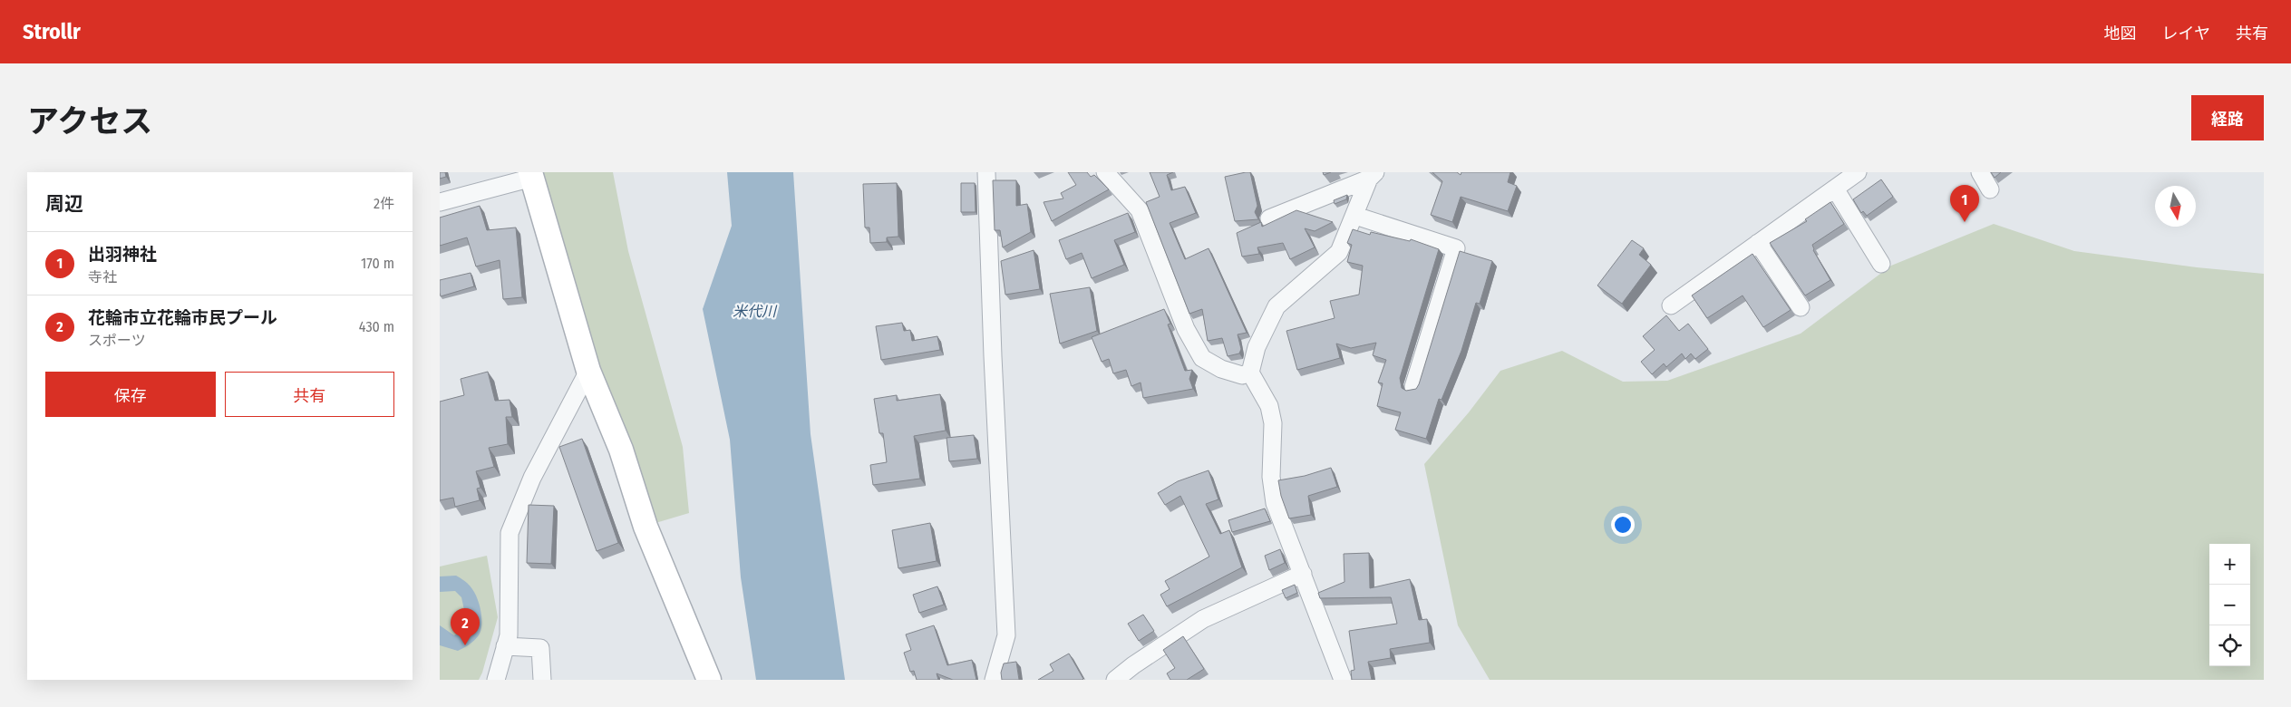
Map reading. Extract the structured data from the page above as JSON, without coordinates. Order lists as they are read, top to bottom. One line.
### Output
{"water":["米代川"],"north":"bottom","page":{"header":"Strollr","nav":["地図","レイヤ","共有"],"title":"アクセス","buttons":["経路",["保存","共有"]],"heading":["周辺","2件"],"pins":["1","2"],"list":[{"mark":"1","name":"出羽神社","note":"寺社","value":"170 m"},{"mark":"2","name":"花輪市立花輪市民プール","note":"スポーツ","value":"430 m"}],"map_buttons":["+","−"]}}
